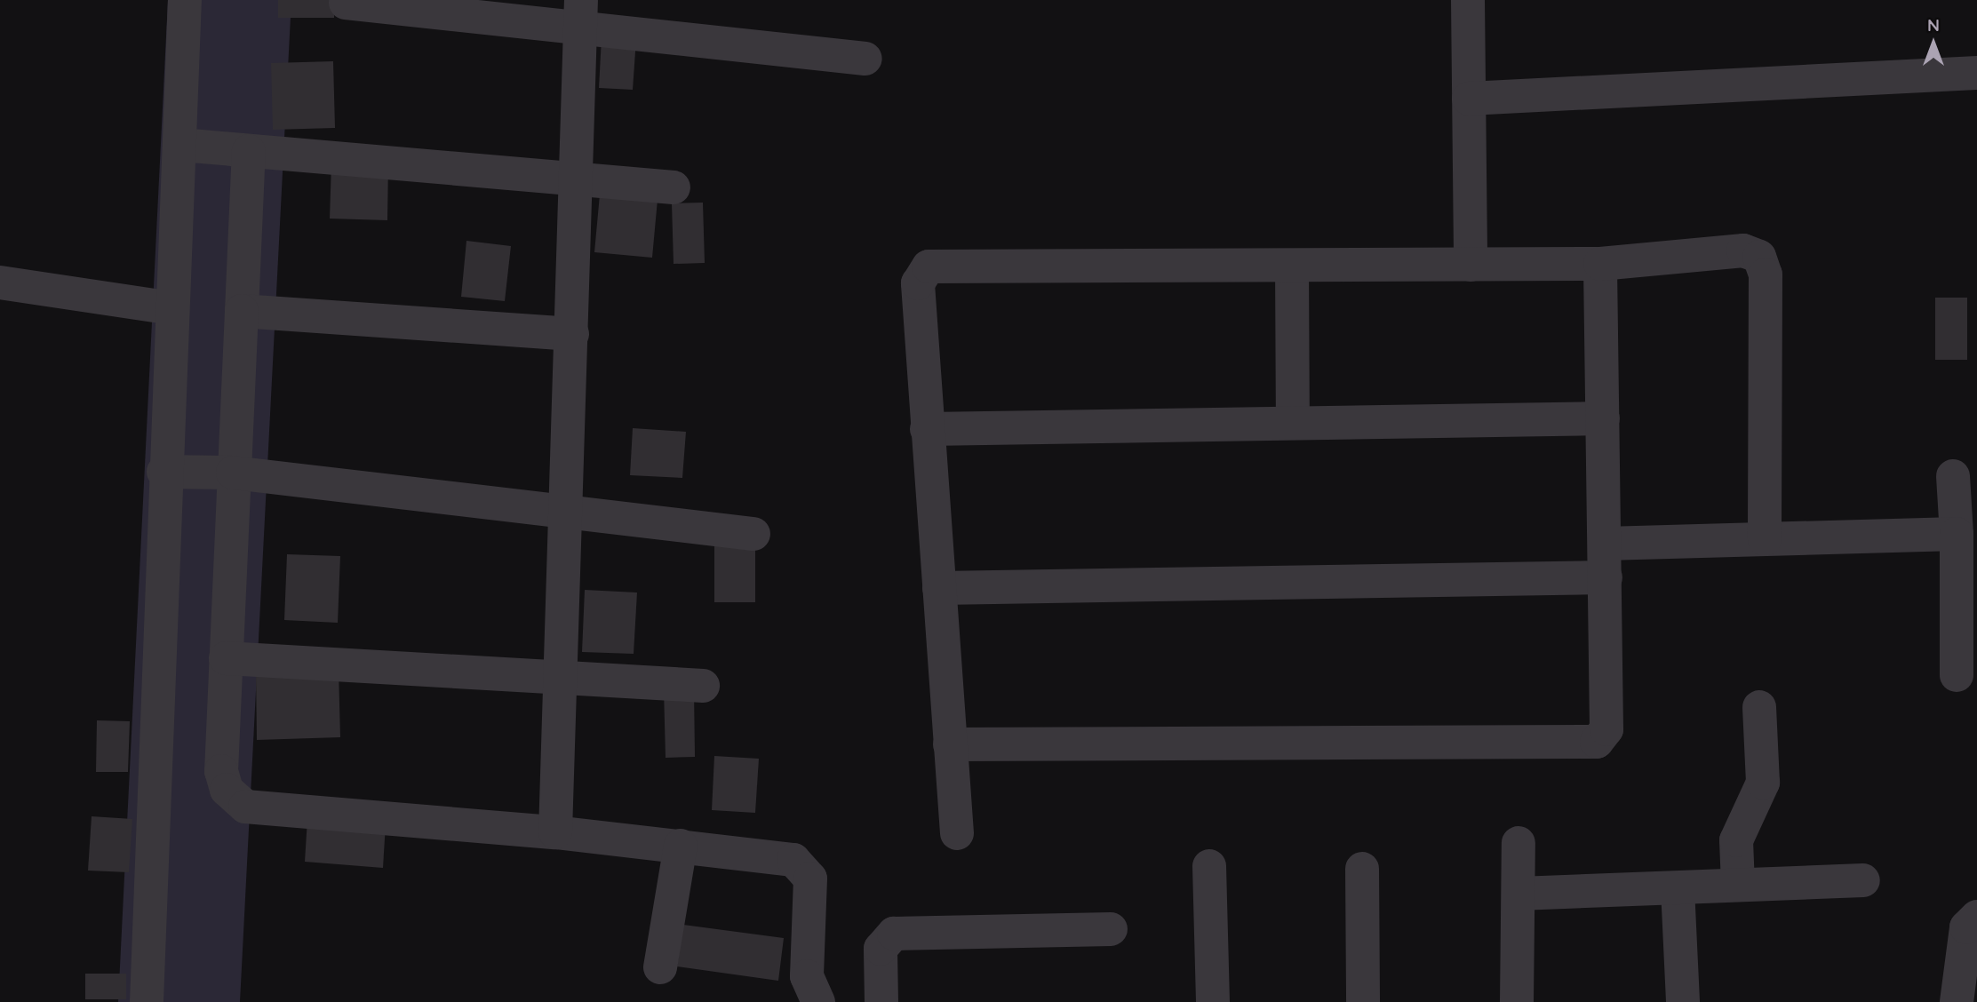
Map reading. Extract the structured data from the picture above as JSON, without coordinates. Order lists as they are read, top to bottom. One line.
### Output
{"north":"top"}
